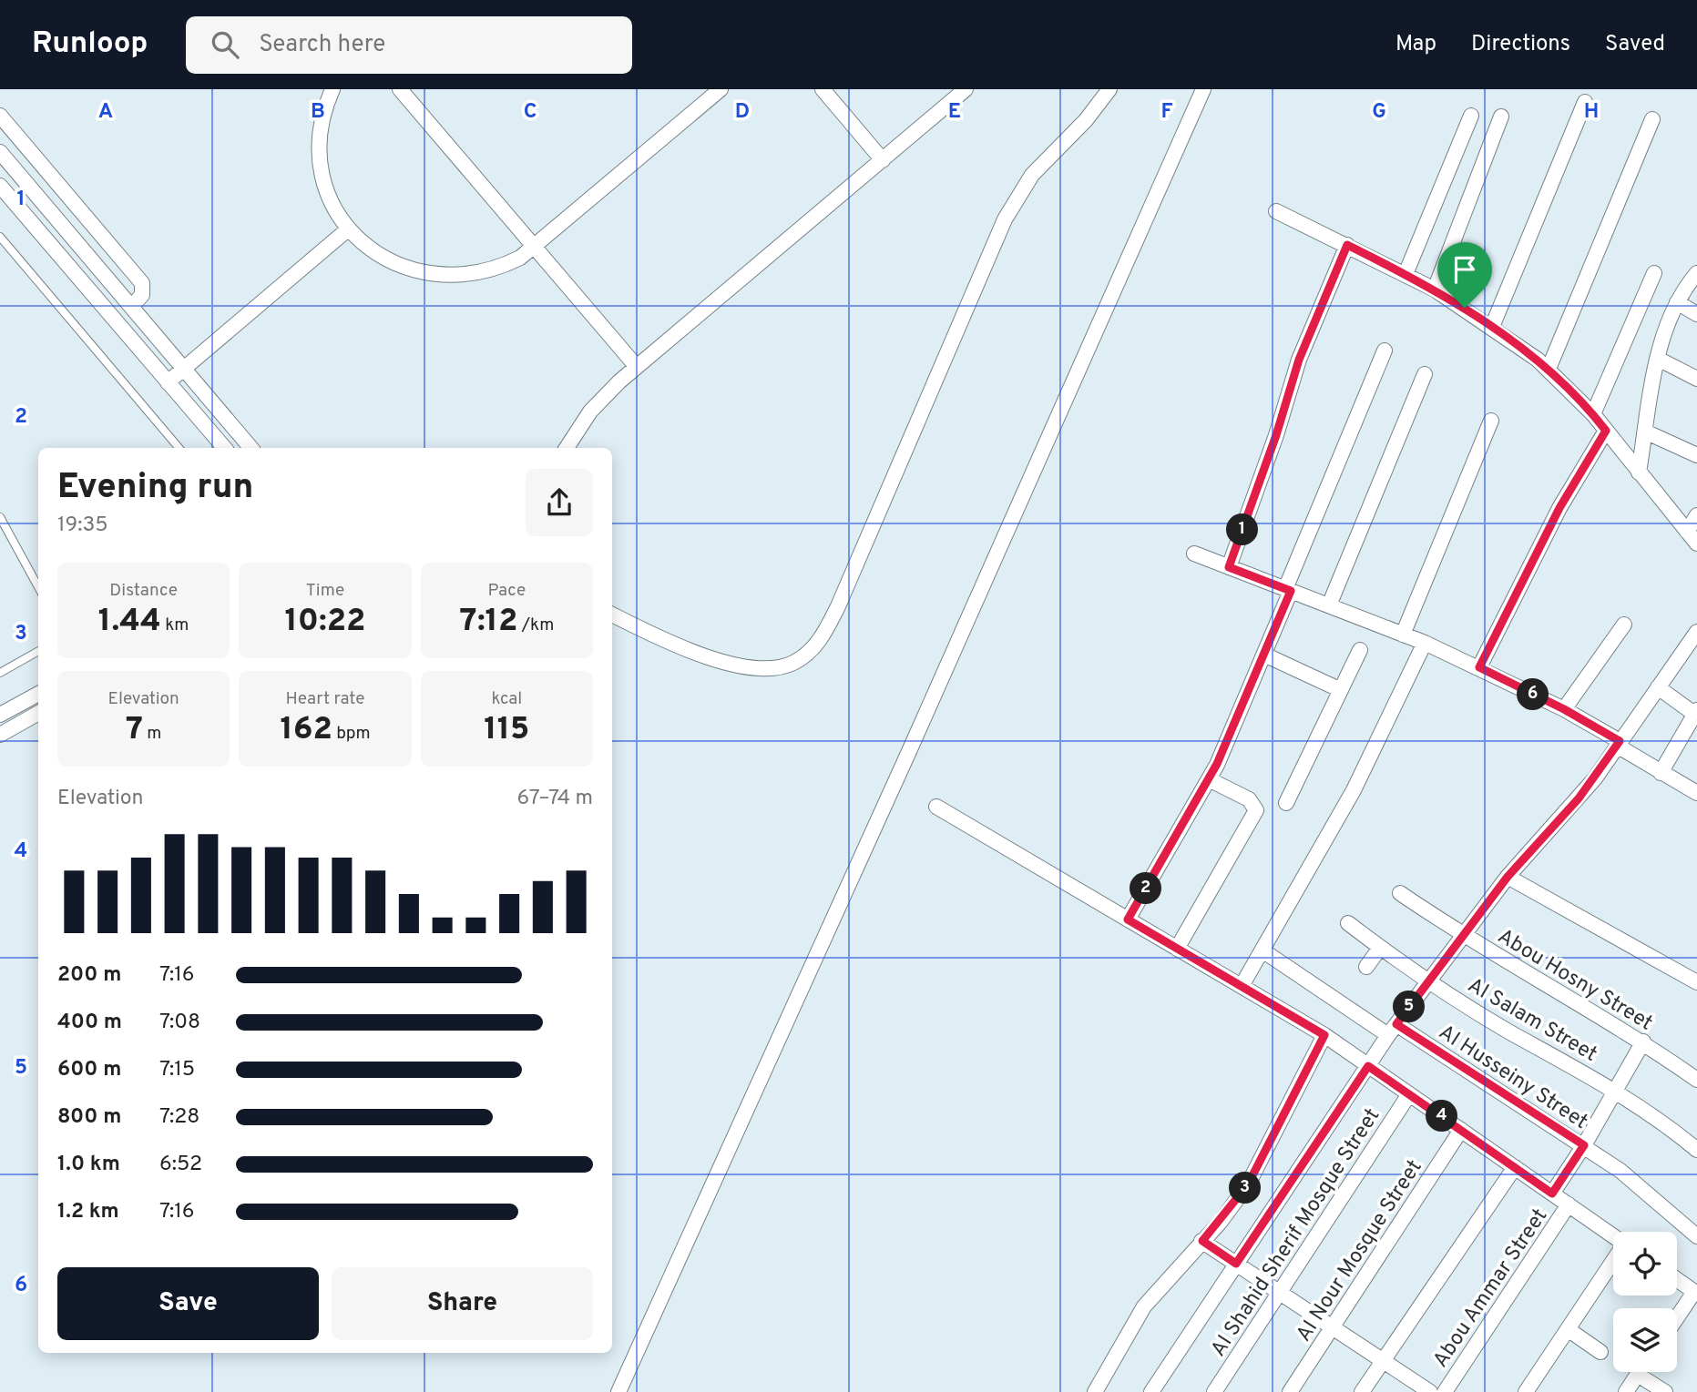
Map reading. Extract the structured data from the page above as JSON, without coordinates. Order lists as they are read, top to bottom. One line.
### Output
{"streets":{"street":["Abou Hosny Street","Al Salam Street","Al Husseiny Street","Al Shahid Sherif Mosque Street","Al Nour Mosque Street","Abou Ammar Street"]},"page":{"header":"Runloop","search":"Search here","nav":["Map","Directions","Saved"],"heading":["Evening run","19:35"],"pins":["1","6","2","5","4","3"],"stats":[["Distance","1.44 km"],["Time","10:22"],["Pace","7:12 /km"],["Elevation","7 m"],["Heart rate","162 bpm"],["kcal","115"]],"chart":["Elevation","67–74 m"],"list":[{"name":"200 m","note":"7:16"},{"name":"400 m","note":"7:08"},{"name":"600 m","note":"7:15"},{"name":"800 m","note":"7:28"},{"name":"1.0 km","note":"6:52"},{"name":"1.2 km","note":"7:16"}],"buttons":["Save","Share"]},"grid":{"columns":["A","B","C","D","E","F","G","H"],"rows":["1","2","3","4","5","6"]}}
